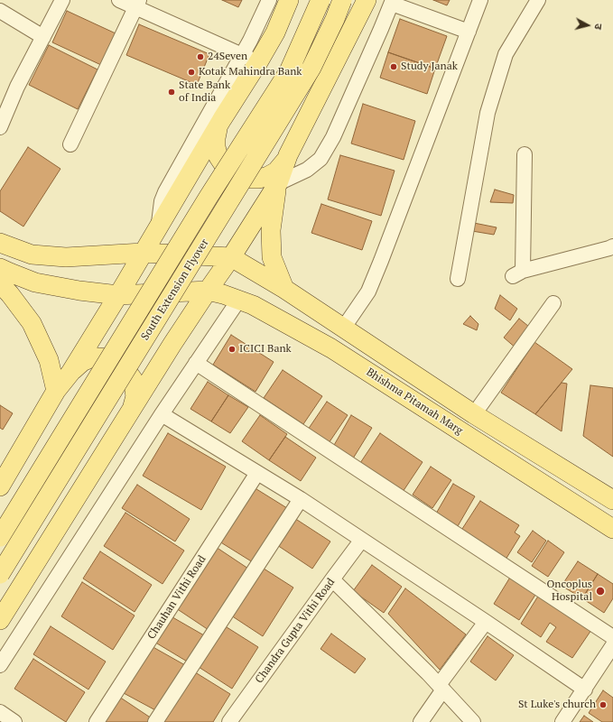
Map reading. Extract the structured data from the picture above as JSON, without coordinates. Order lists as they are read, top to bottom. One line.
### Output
{"streets":{"main road":["South Extension Flyover","Bhishma Pitamah Marg"],"street":["Chauhan Vithi Road","Chandra Gupta Vithi Road"]},"places":["24Seven","Study Janak","Kotak Mahindra Bank","State Bank of India","ICICI Bank","Oncoplus Hospital","St Luke's church"],"north":"right"}
